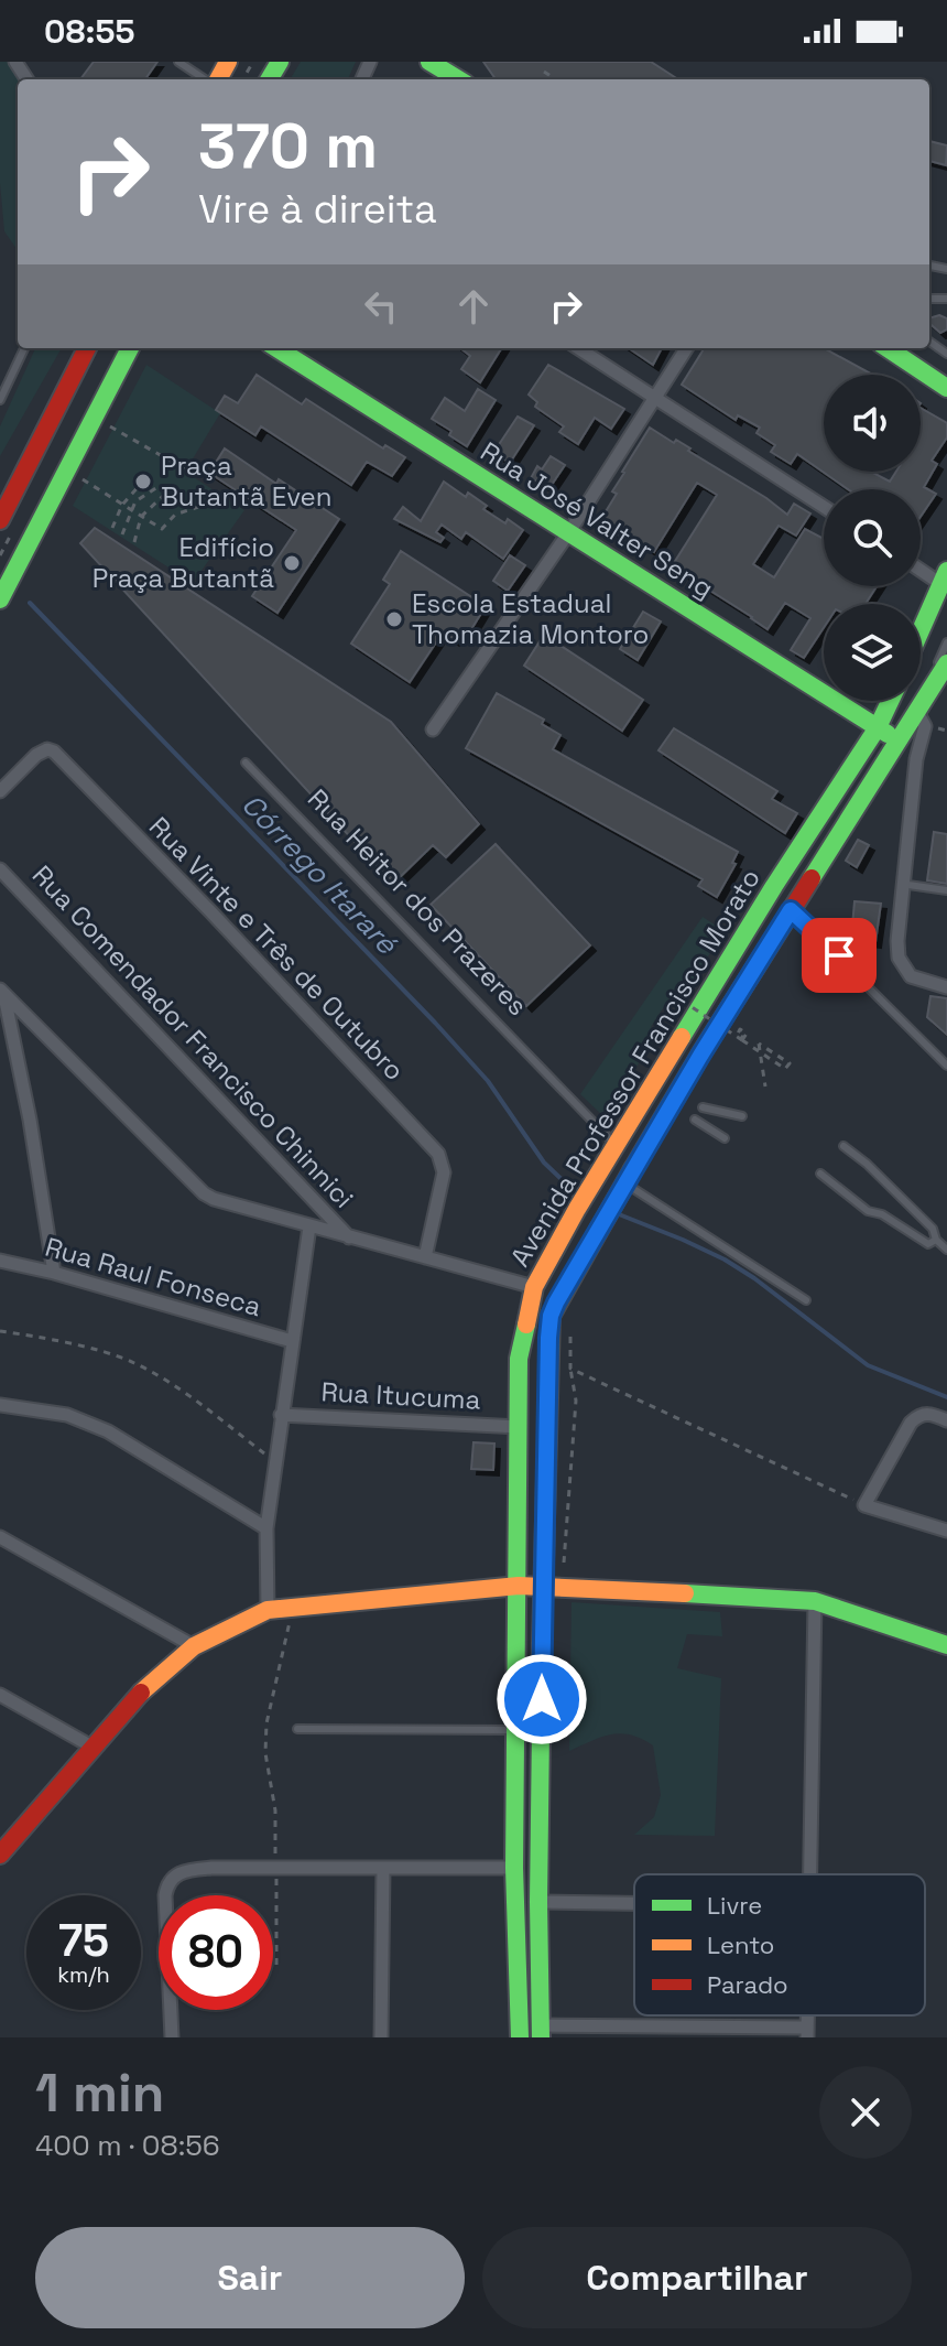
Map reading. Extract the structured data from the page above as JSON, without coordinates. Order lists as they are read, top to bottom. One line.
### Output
{"streets":{"main road":["Rua José Valter Seng","Avenida Professor Francisco Morato"],"street":["Rua Vinte e Três de Outubro","Rua Comendador Francisco Chinnici","Rua Raul Fonseca","Rua Itucuma"],"lane":["Rua Heitor dos Prazeres"]},"crossings":[["Rua José Valter Seng","Avenida Professor Francisco Morato"],["Rua Heitor dos Prazeres","Avenida Professor Francisco Morato"],["Avenida Professor Francisco Morato","Rua Itucuma"]],"water":["Córrego Itararé"],"places":["Praça Butantã Even","Edifício Praça Butantã","Escola Estadual Thomazia Montoro"],"legend":["Livre","Lento","Parado"],"page":{"status":"08:55","turn":["370 m","Vire à direita"],"speed":"75 km/h","limit":"80","heading":["1 min","400 m · 08:56"],"buttons":["Sair","Compartilhar"]}}
